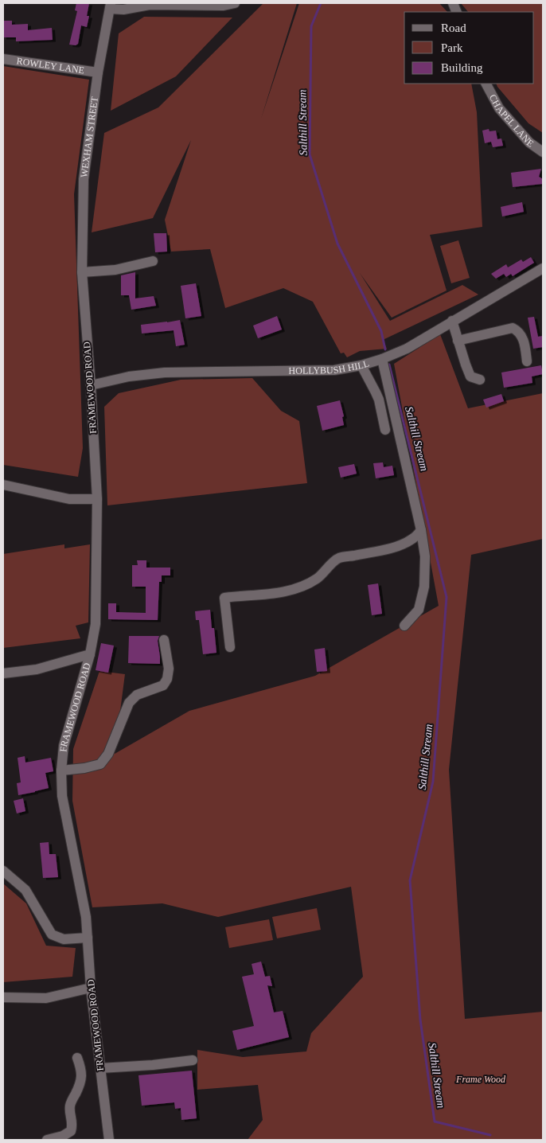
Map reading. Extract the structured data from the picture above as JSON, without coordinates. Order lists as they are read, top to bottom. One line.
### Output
{"streets":{"street":["ROWLEY LANE","CHAPEL LANE","WEXHAM STREET","HOLLYBUSH HILL","FRAMEWOOD ROAD"]},"crossings":[["ROWLEY LANE","WEXHAM STREET"],["WEXHAM STREET","FRAMEWOOD ROAD"],["HOLLYBUSH HILL","FRAMEWOOD ROAD"]],"water":["Salthill Stream"],"parks":["Frame Wood"],"legend":["Road","Park","Building"]}
